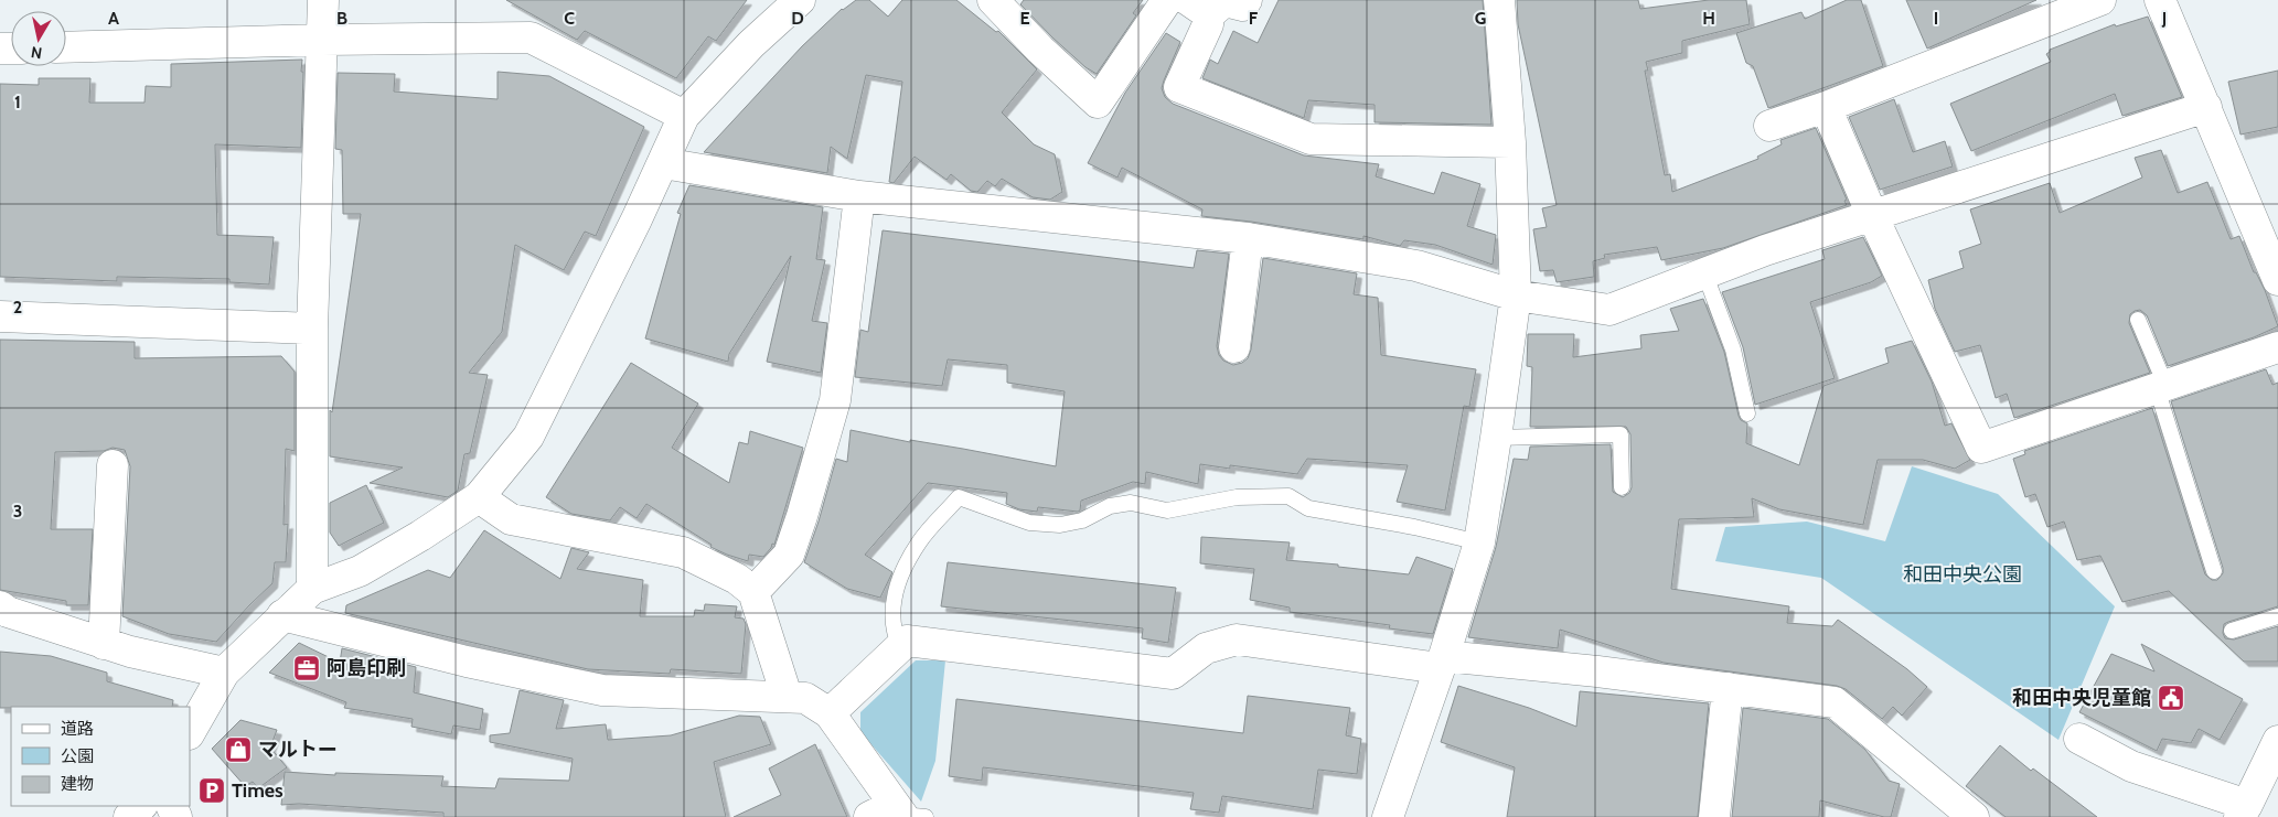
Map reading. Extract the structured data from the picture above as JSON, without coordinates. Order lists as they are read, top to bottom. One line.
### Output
{"parks":["和田中央公園"],"places":{"office":["阿島印刷"],"public building":["和田中央児童館"],"shop":["マルトー"],"parking":["Times"]},"legend":["道路","公園","建物"],"north":"bottom","grid":{"columns":["A","B","C","D","E","F","G","H","I","J"],"rows":["1","2","3"]}}
